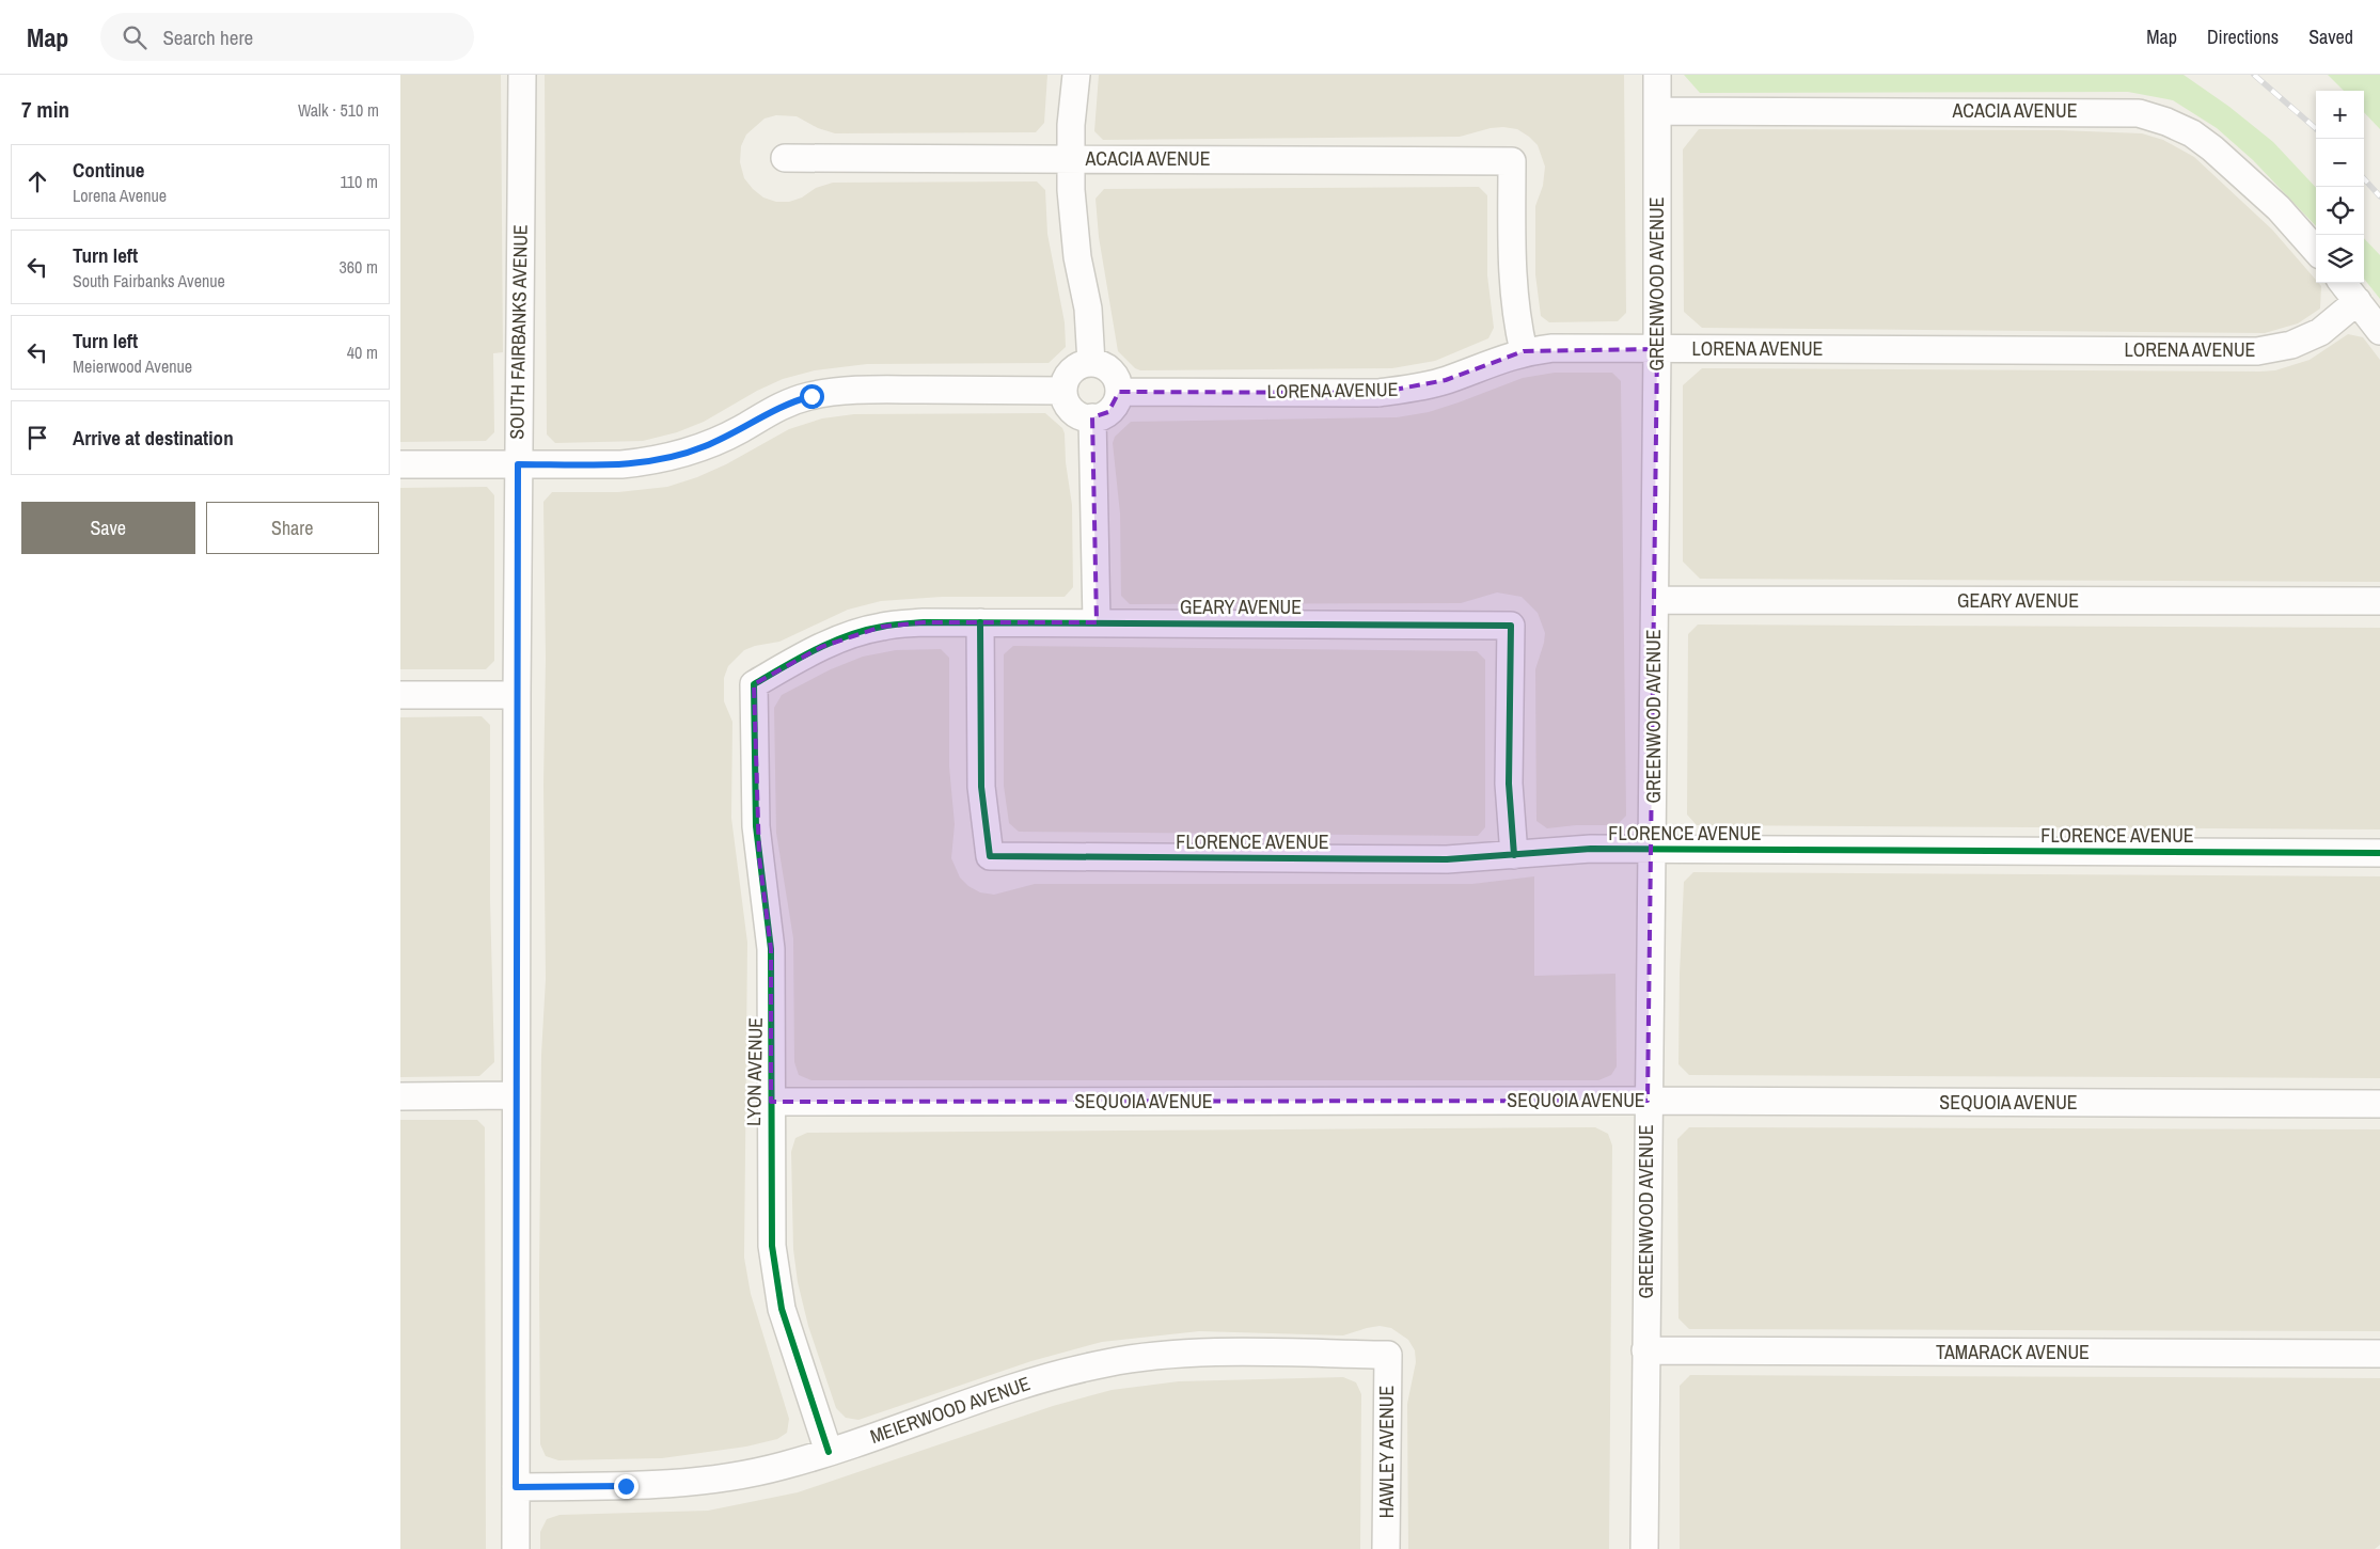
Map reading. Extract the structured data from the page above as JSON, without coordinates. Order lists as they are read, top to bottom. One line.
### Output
{"streets":{"street":["ACACIA AVENUE","GREENWOOD AVENUE","SOUTH FAIRBANKS AVENUE","LORENA AVENUE","GEARY AVENUE","FLORENCE AVENUE","LYON AVENUE","SEQUOIA AVENUE","TAMARACK AVENUE","MEIERWOOD AVENUE","HAWLEY AVENUE"]},"crossings":[["ACACIA AVENUE","GREENWOOD AVENUE"],["ACACIA AVENUE","LORENA AVENUE"],["GREENWOOD AVENUE","LORENA AVENUE"],["GREENWOOD AVENUE","GEARY AVENUE"],["GREENWOOD AVENUE","FLORENCE AVENUE"],["GREENWOOD AVENUE","SEQUOIA AVENUE"],["GREENWOOD AVENUE","TAMARACK AVENUE"],["SOUTH FAIRBANKS AVENUE","MEIERWOOD AVENUE"],["GEARY AVENUE","FLORENCE AVENUE"],["GEARY AVENUE","LYON AVENUE"],["LYON AVENUE","SEQUOIA AVENUE"],["LYON AVENUE","MEIERWOOD AVENUE"],["MEIERWOOD AVENUE","HAWLEY AVENUE"]],"page":{"header":"Map","search":"Search here","nav":["Map","Directions","Saved"],"heading":["7 min","Walk · 510 m"],"map_buttons":["+","−"],"list":[["Continue","Lorena Avenue","110 m"],["Turn left","South Fairbanks Avenue","360 m"],["Turn left","Meierwood Avenue","40 m"],"Arrive at destination"],"buttons":["Save","Share"]}}
